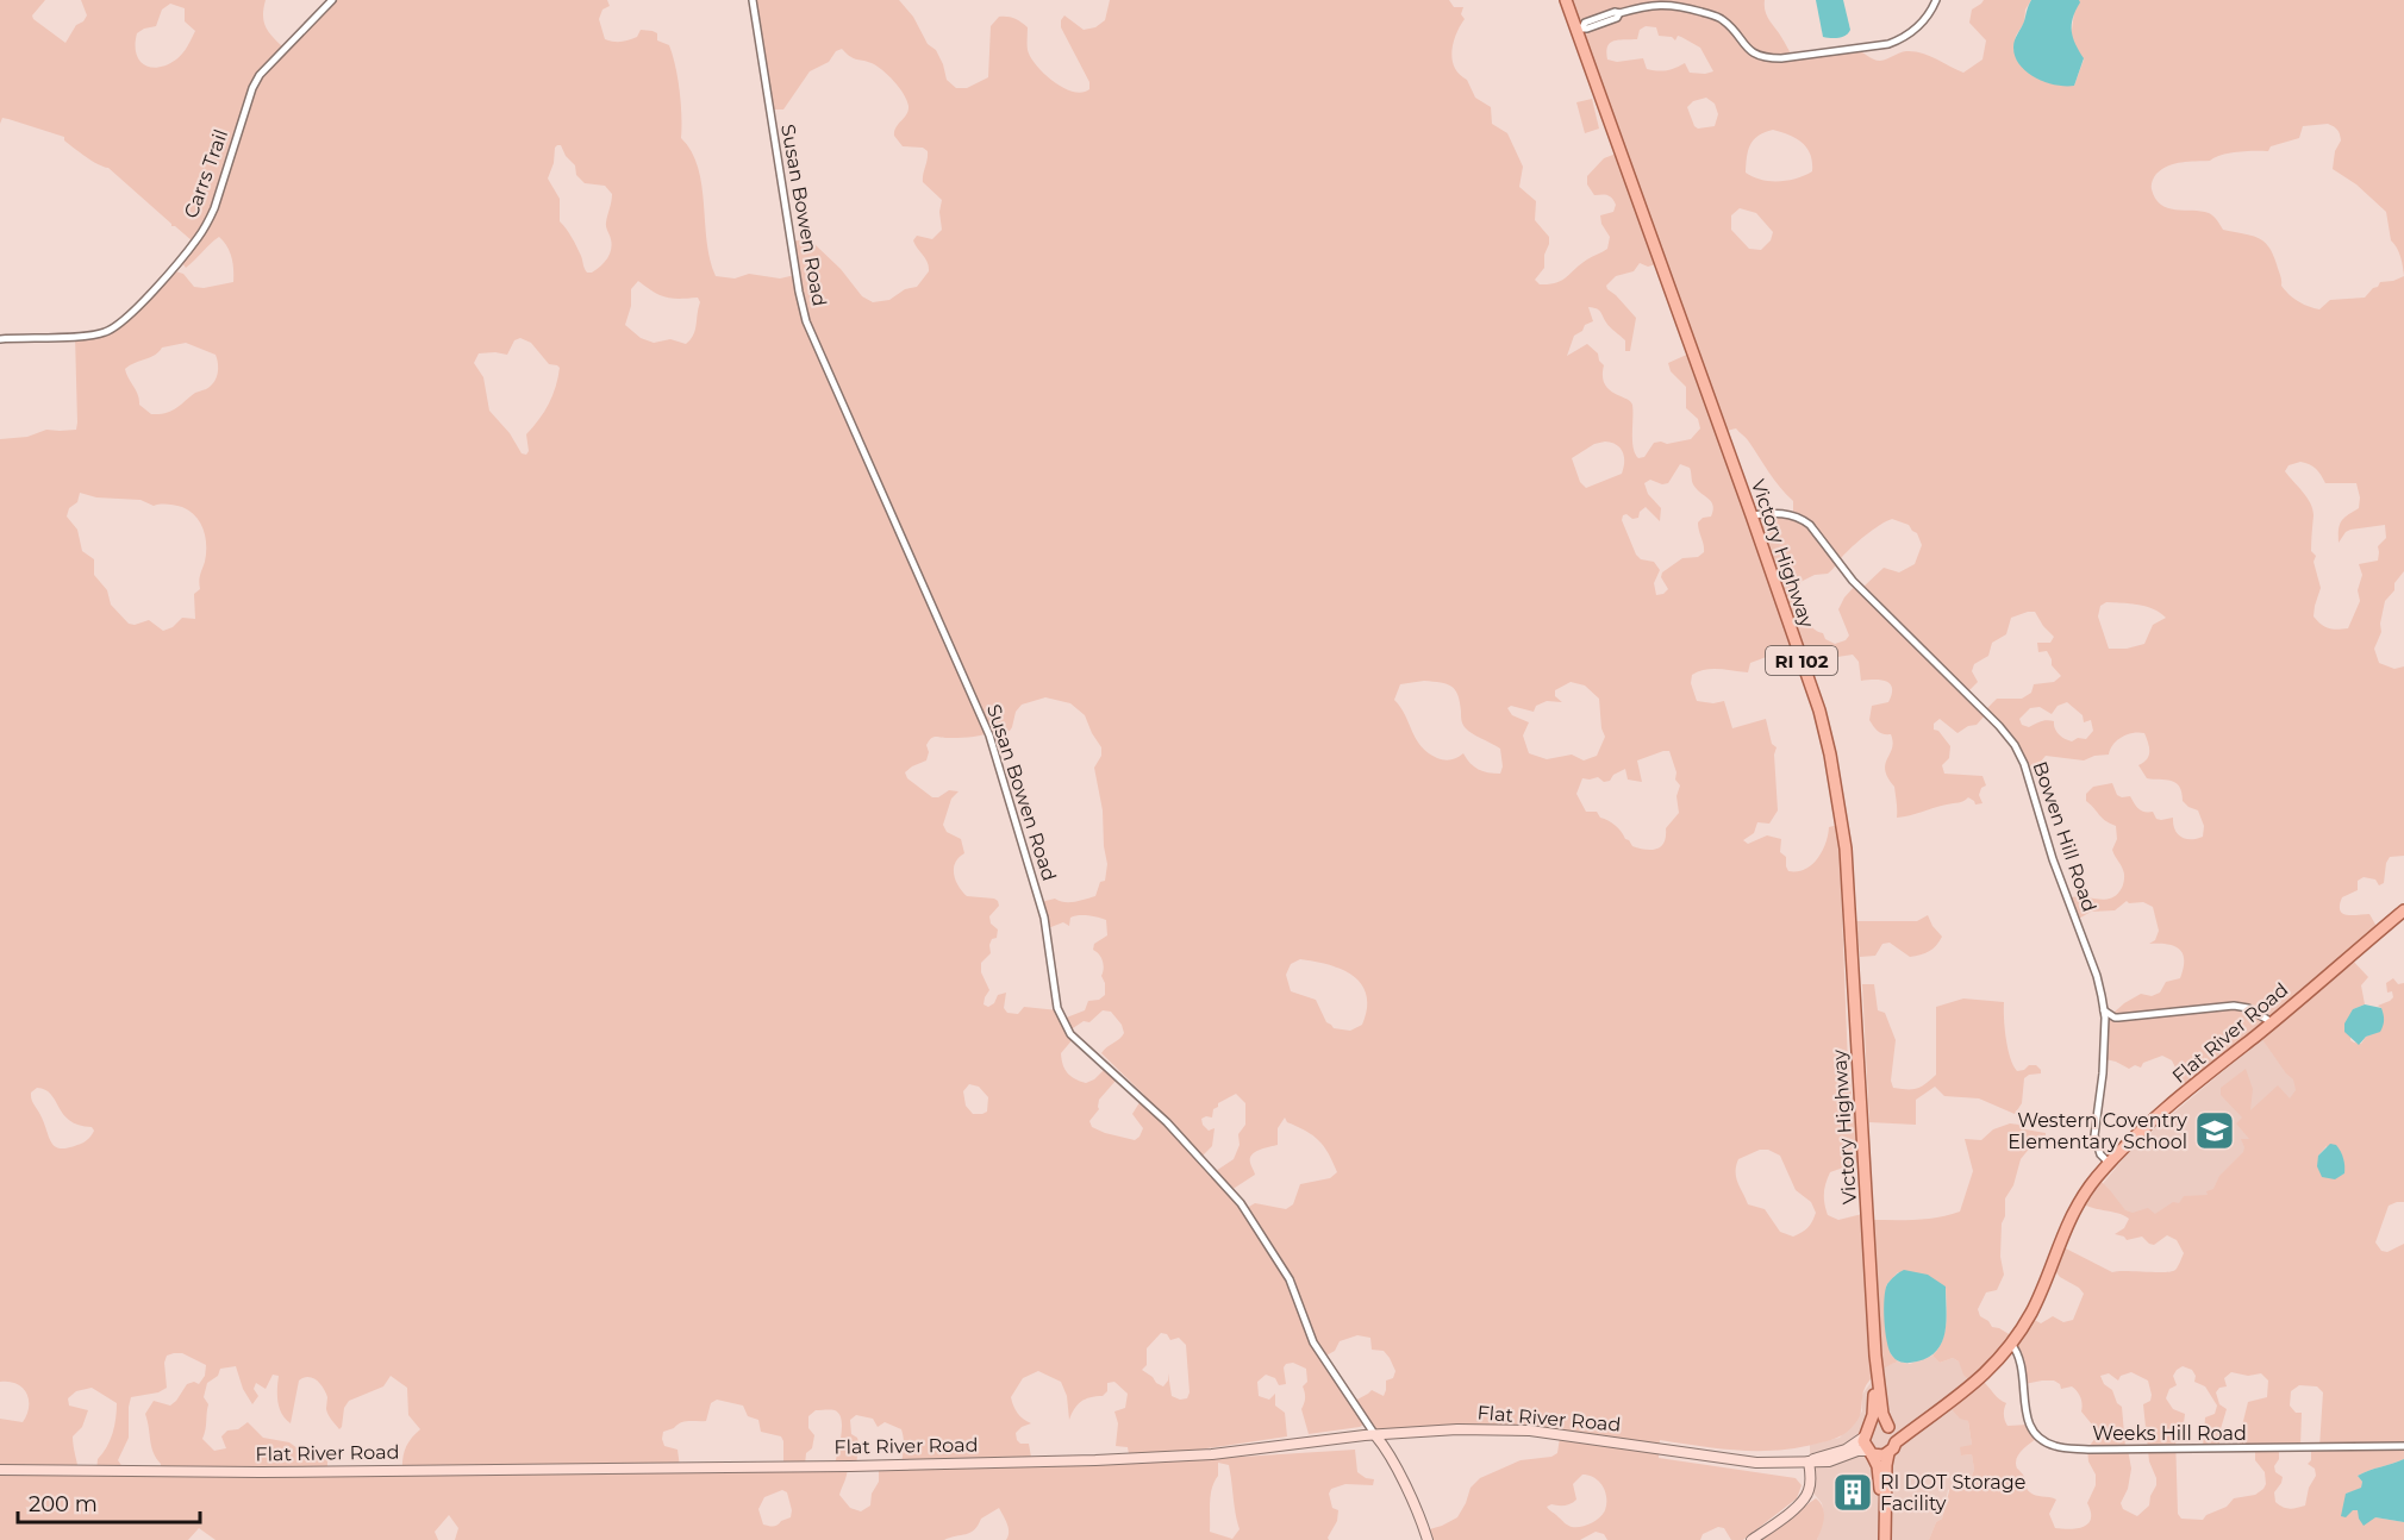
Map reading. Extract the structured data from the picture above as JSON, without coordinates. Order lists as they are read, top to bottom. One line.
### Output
{"streets":{"main road":["Victory Highway","RI 102","Flat River Road"],"street":["Carrs Trail","Susan Bowen Road","Bowen Hill Road","Weeks Hill Road"]},"crossings":[["Susan Bowen Road","Flat River Road"],["Victory Highway","Bowen Hill Road"],["Victory Highway","Flat River Road"],["Bowen Hill Road","Flat River Road"],["Flat River Road","Weeks Hill Road"]],"places":{"school or university":["Western Coventry Elementary School"],"building":["RI DOT Storage Facility"]},"scale_bar":"200 m"}
